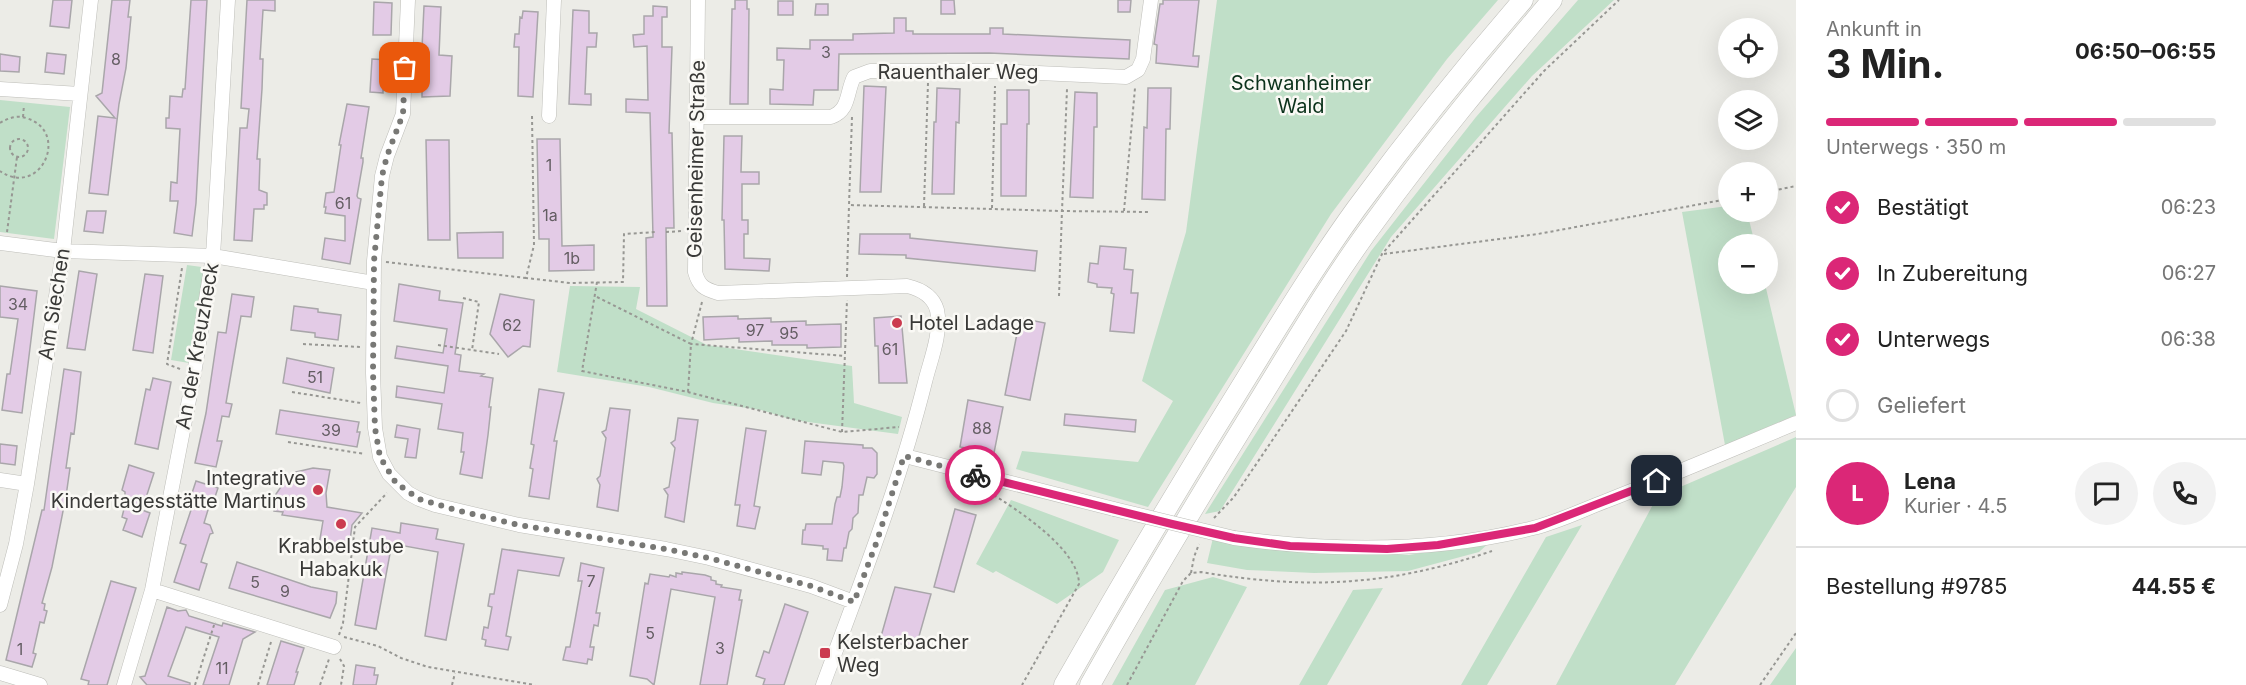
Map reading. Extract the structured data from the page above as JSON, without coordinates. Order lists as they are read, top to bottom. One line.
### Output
{"streets":{"street":["Rauenthaler Weg","Geisenheimer Straße","Am Siechen","An der Kreuzheck"]},"parks":["Schwanheimer Wald"],"places":{"other":["Hotel Ladage","Integrative Kindertagesstätte Martinus","Krabbelstube Habakuk"],"transit":["Kelsterbacher Weg"]},"house_numbers":["3","8","1","61","1a","1b","34","62","97","95","61","51","88","39","7","5","9","5","3","1","11"],"page":{"heading":["3 Min.","Ankunft in","06:50–06:55"],"panel":["Lena","Kurier · 4.5","Bestellung #9785","44.55 €"],"map_buttons":["+","−"],"bar":"Unterwegs · 350 m","list":[["Bestätigt","06:23"],["In Zubereitung","06:27"],["Unterwegs","06:38"],"Geliefert"],"round":"L"}}
